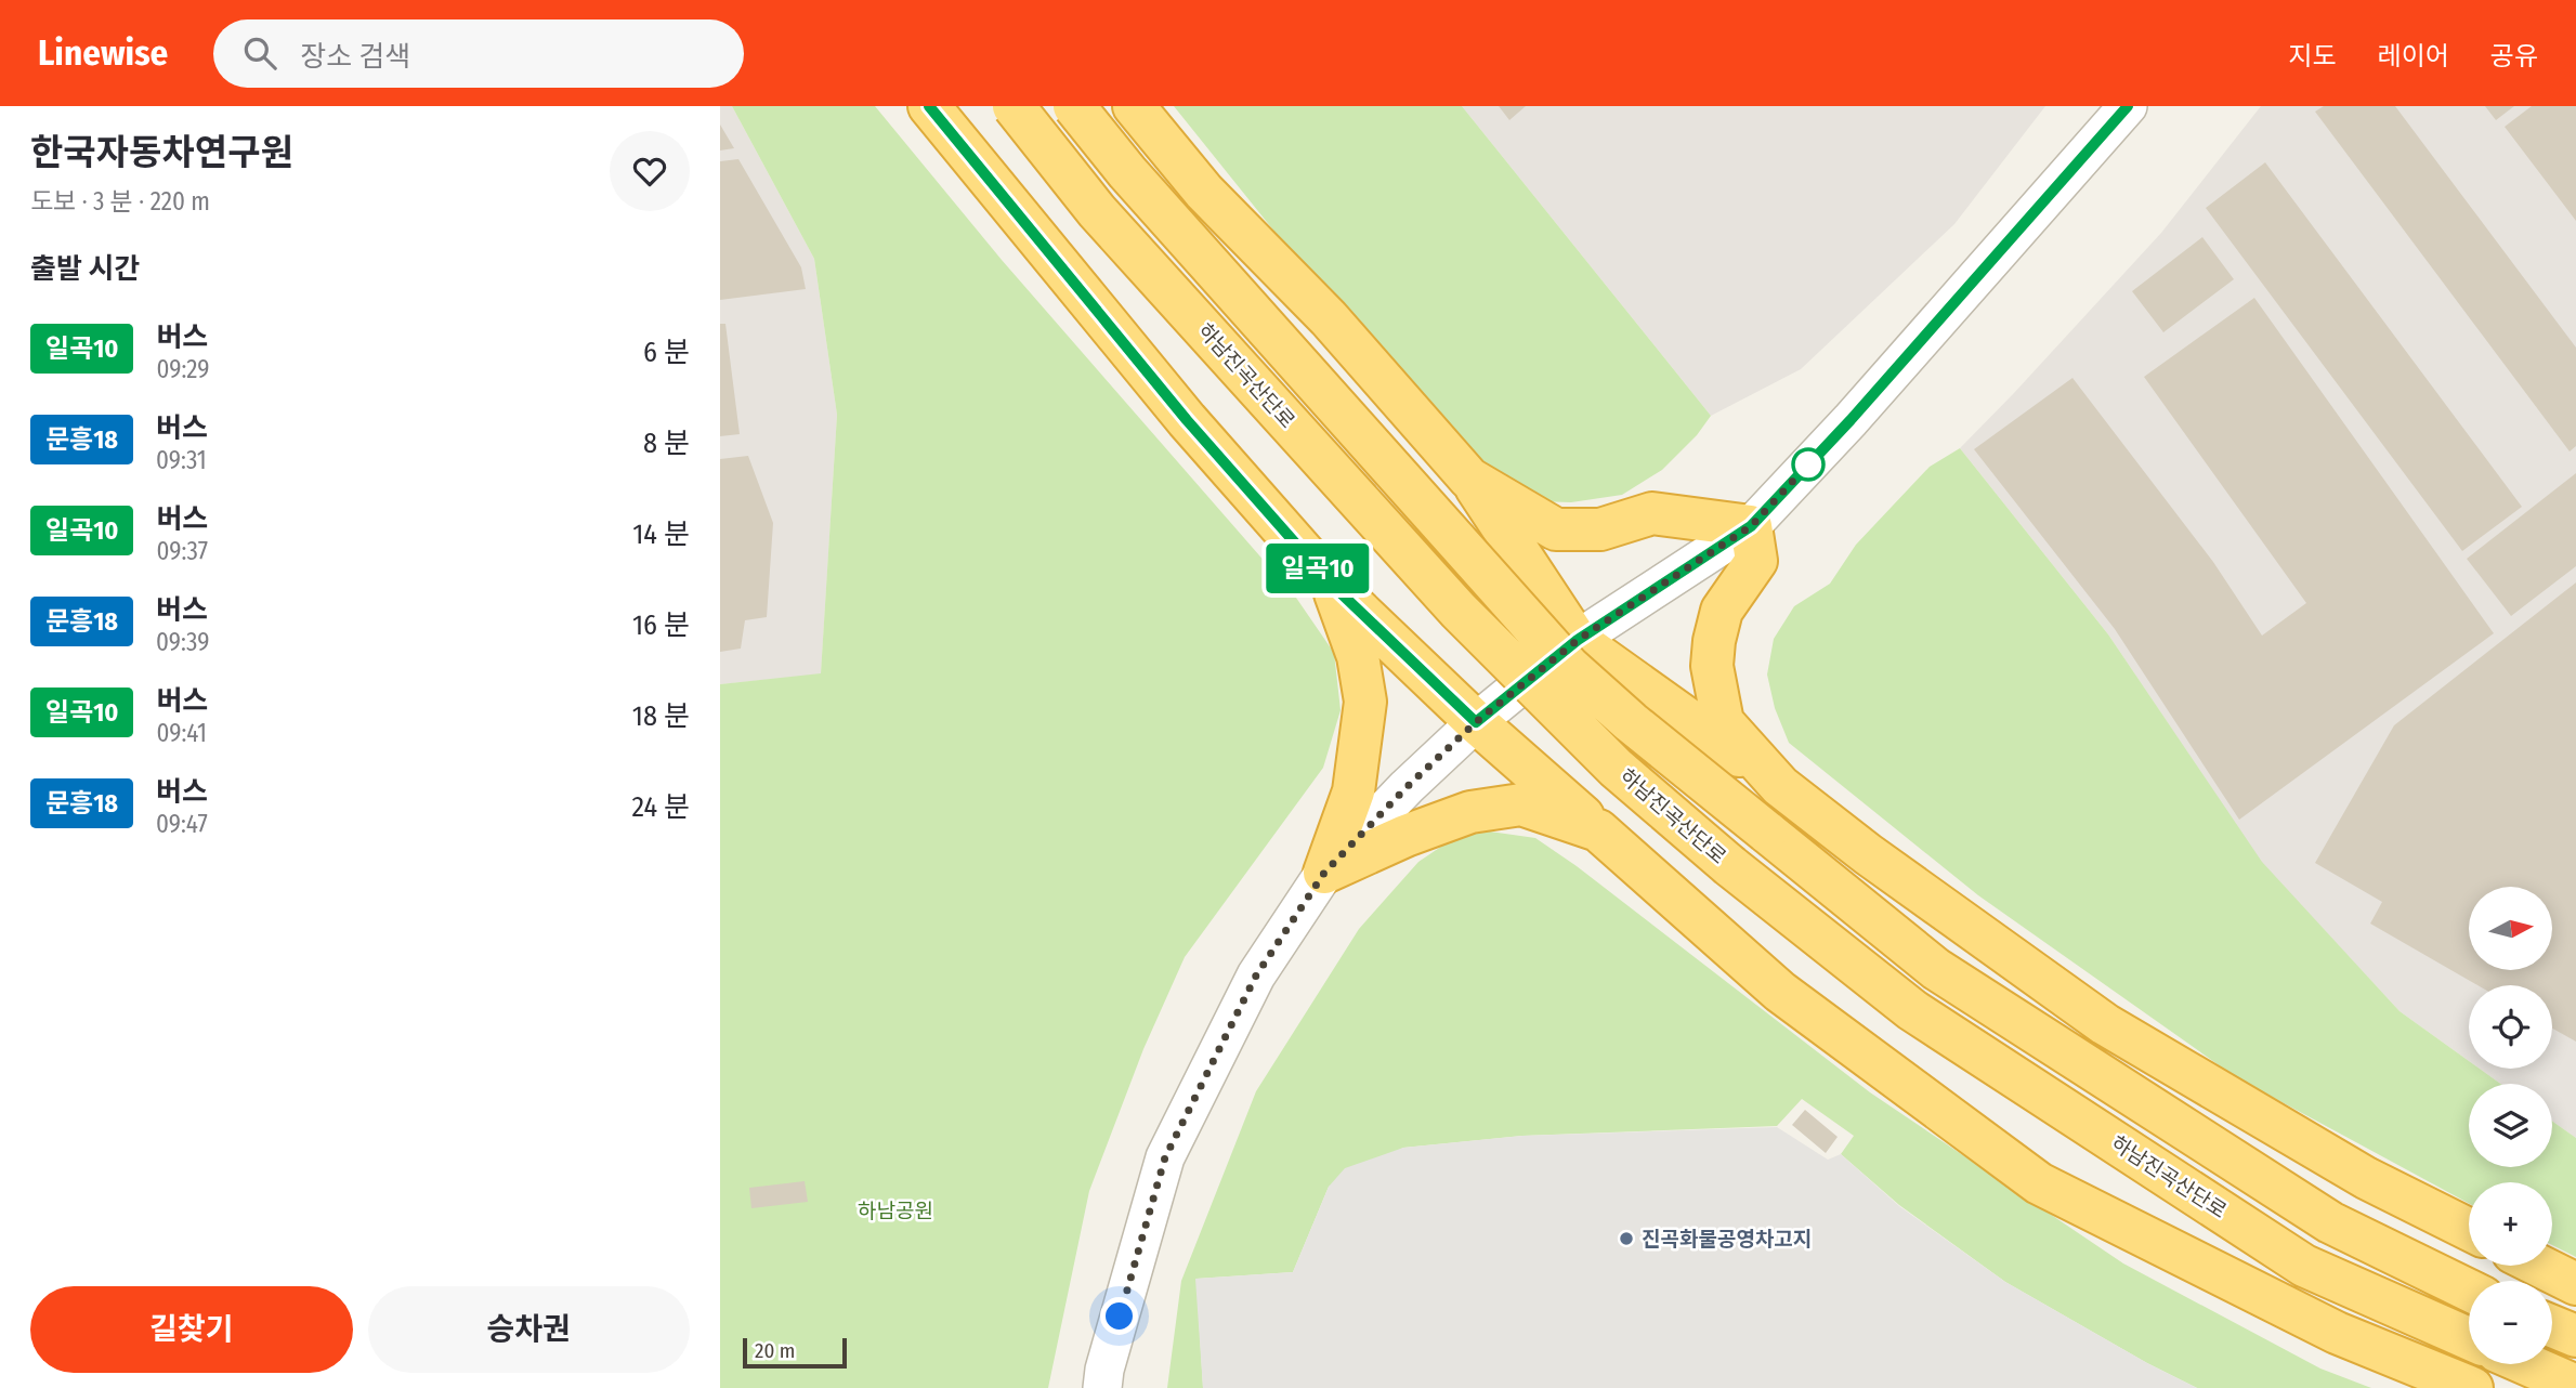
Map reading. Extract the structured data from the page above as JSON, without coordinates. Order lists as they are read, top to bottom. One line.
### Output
{"streets":{"highway":["하남진곡산단로"]},"parks":["하남공원"],"places":["진곡화물공영차고지"],"lines":["bus line 일곡10"],"scale_bar":"20 m","north":"right","page":{"header":"Linewise","search":"장소 검색","nav":["지도","레이어","공유"],"heading":[["한국자동차연구원","도보 · 3 분 · 220 m"],"출발 시간"],"on_map":"일곡10","list":[{"mark":"일곡10","name":"버스","note":"09:29","value":"6 분"},{"mark":"문흥18","name":"버스","note":"09:31","value":"8 분"},{"mark":"일곡10","name":"버스","note":"09:37","value":"14 분"},{"mark":"문흥18","name":"버스","note":"09:39","value":"16 분"},{"mark":"일곡10","name":"버스","note":"09:41","value":"18 분"},{"mark":"문흥18","name":"버스","note":"09:47","value":"24 분"}],"map_buttons":["+","−"],"buttons":["길찾기","승차권"],"scale":"20 m"}}
